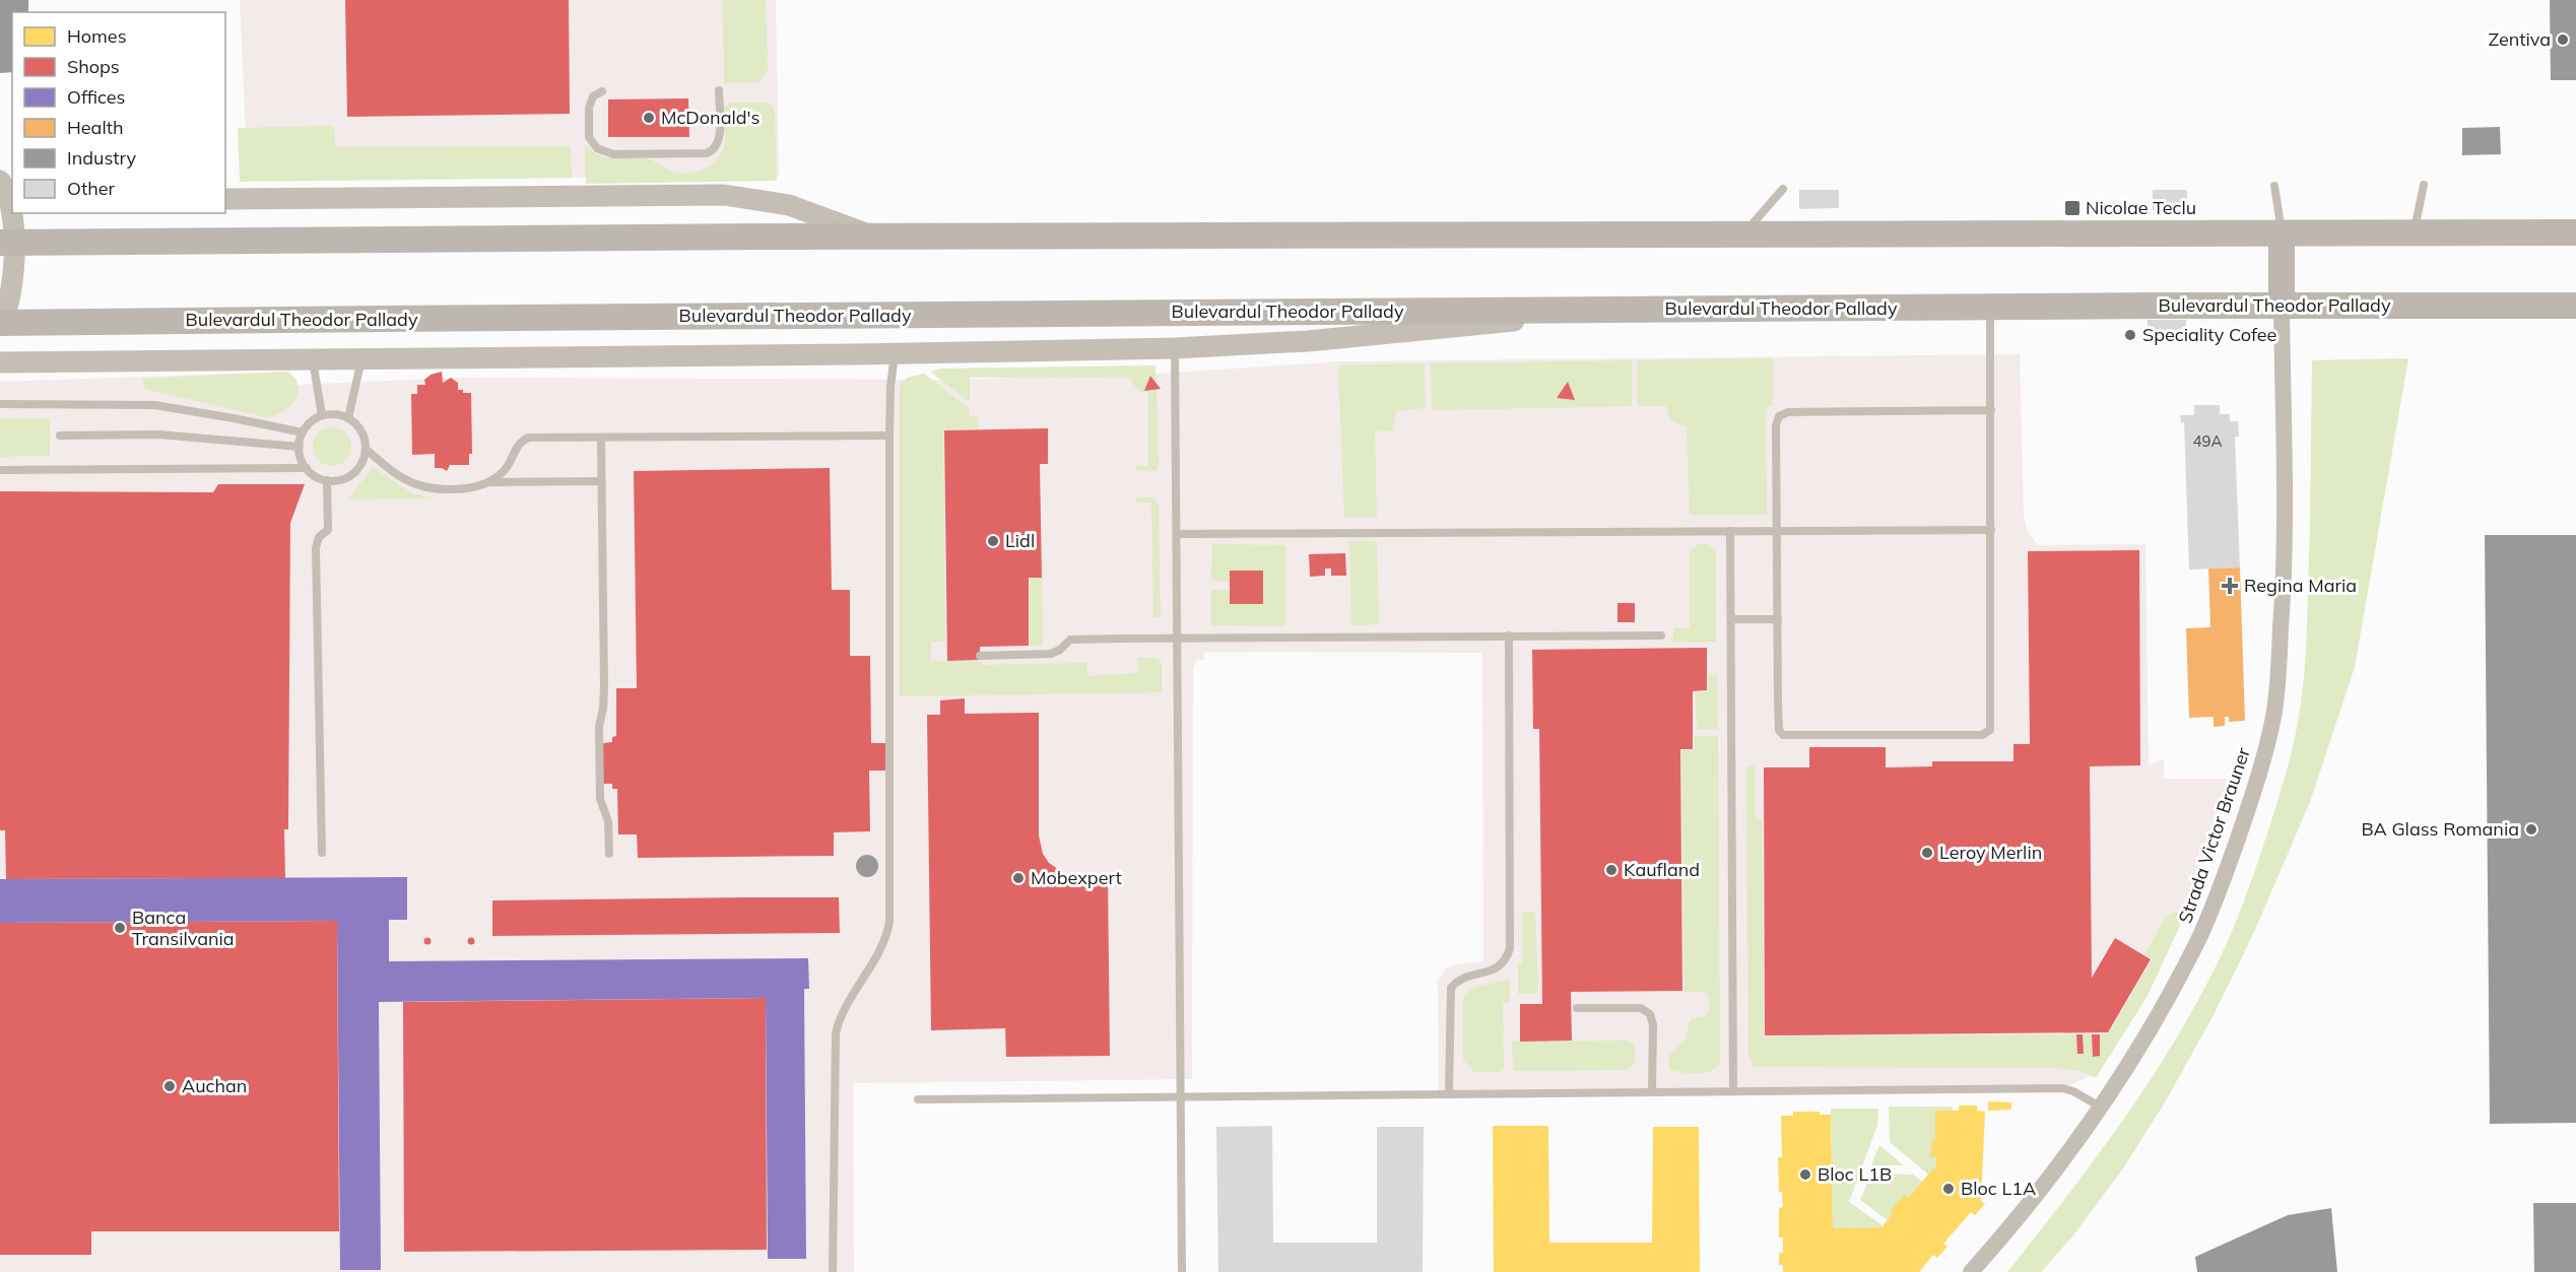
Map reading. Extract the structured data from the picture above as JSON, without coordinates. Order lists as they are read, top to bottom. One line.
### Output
{"streets":{"main road":["Bulevardul Theodor Pallady"],"street":["Strada Victor Brauner"]},"crossings":[["Bulevardul Theodor Pallady","Strada Victor Brauner"]],"places":{"other":["Zentiva","McDonald's","Speciality Cofee","Lidl","BA Glass Romania","Leroy Merlin","Kaufland","Mobexpert","Banca Transilvania","Auchan","Bloc L1B","Bloc L1A"],"transit":["Nicolae Teclu"],"health":["Regina Maria"]},"house_numbers":["49A"],"legend":["Homes","Shops","Offices","Health","Industry","Other"]}
